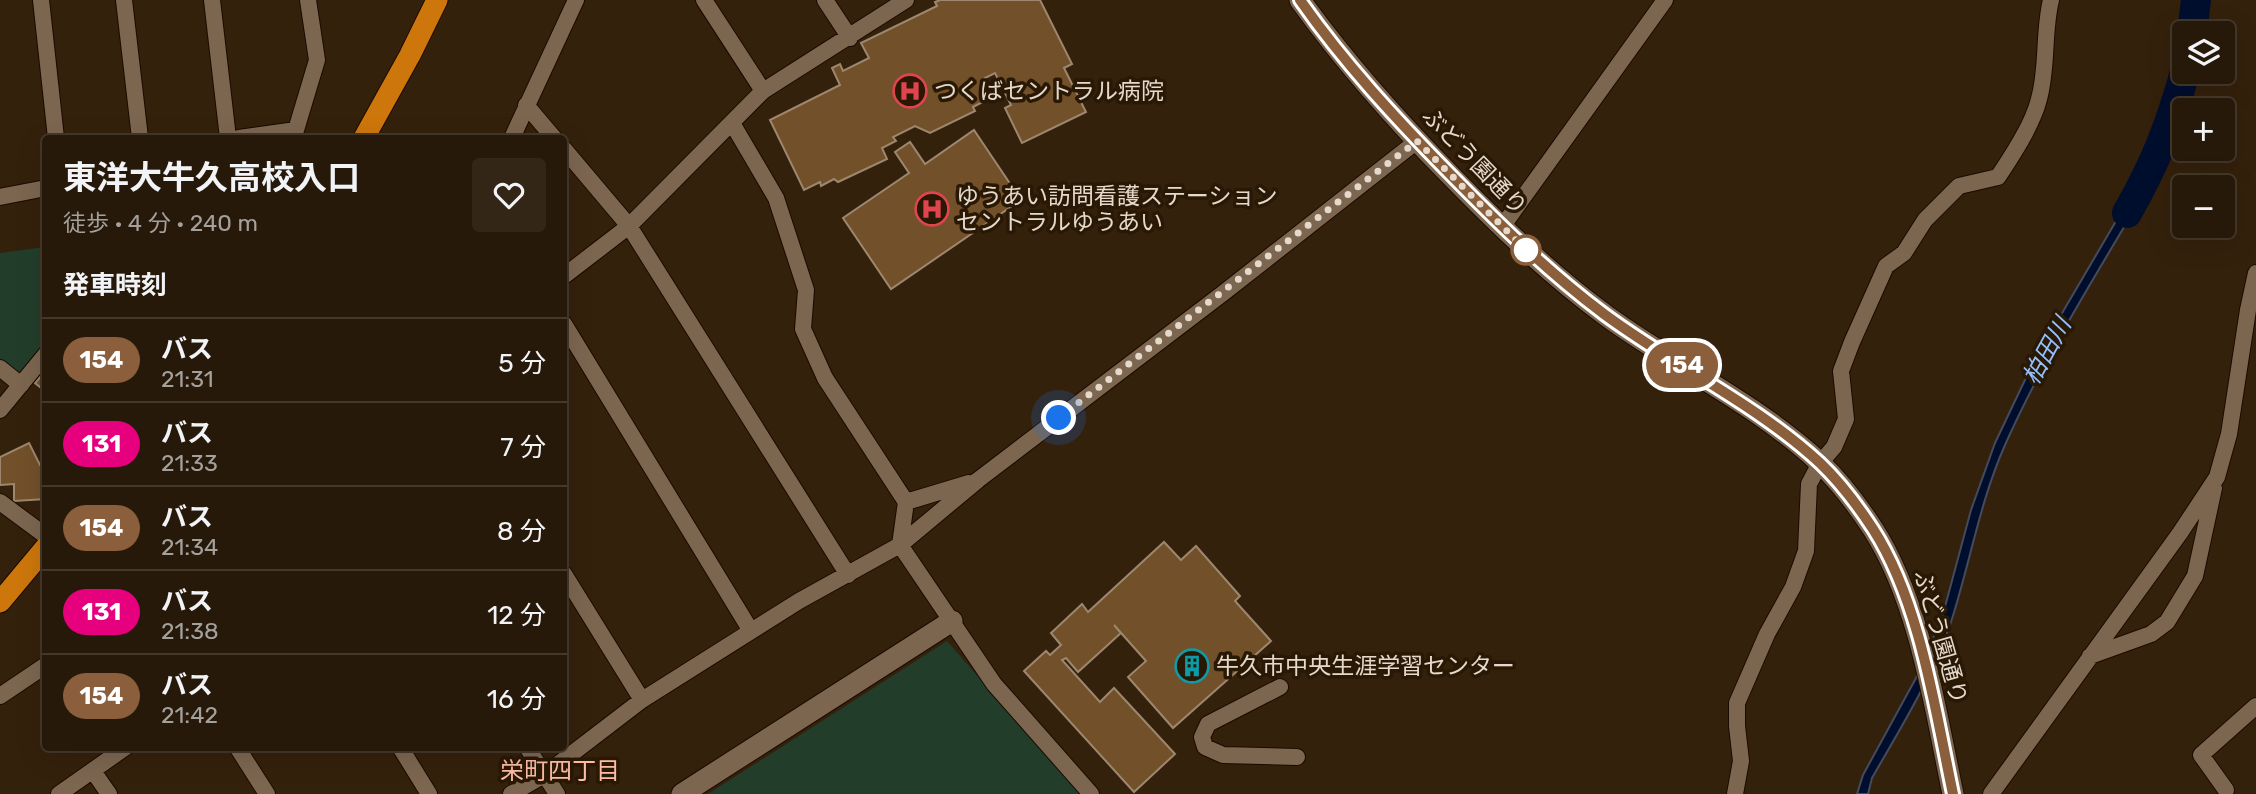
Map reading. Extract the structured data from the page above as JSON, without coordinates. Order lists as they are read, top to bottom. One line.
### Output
{"streets":{"street":["ぶどう園通り"]},"districts":["栄町四丁目"],"water":["柏田川"],"places":{"hospital":["つくばセントラル病院","ゆうあい訪問看護ステーション セントラルゆうあい"],"building":["牛久市中央生涯学習センター"]},"lines":["bus line 154"],"page":{"on_map":"154","map_buttons":["+","−"],"heading":[["東洋大牛久高校入口","徒歩 · 4 分 · 240 m"],"発車時刻"],"list":[{"mark":"154","name":"バス","note":"21:31","value":"5 分"},{"mark":"131","name":"バス","note":"21:33","value":"7 分"},{"mark":"154","name":"バス","note":"21:34","value":"8 分"},{"mark":"131","name":"バス","note":"21:38","value":"12 分"},{"mark":"154","name":"バス","note":"21:42","value":"16 分"}]}}
